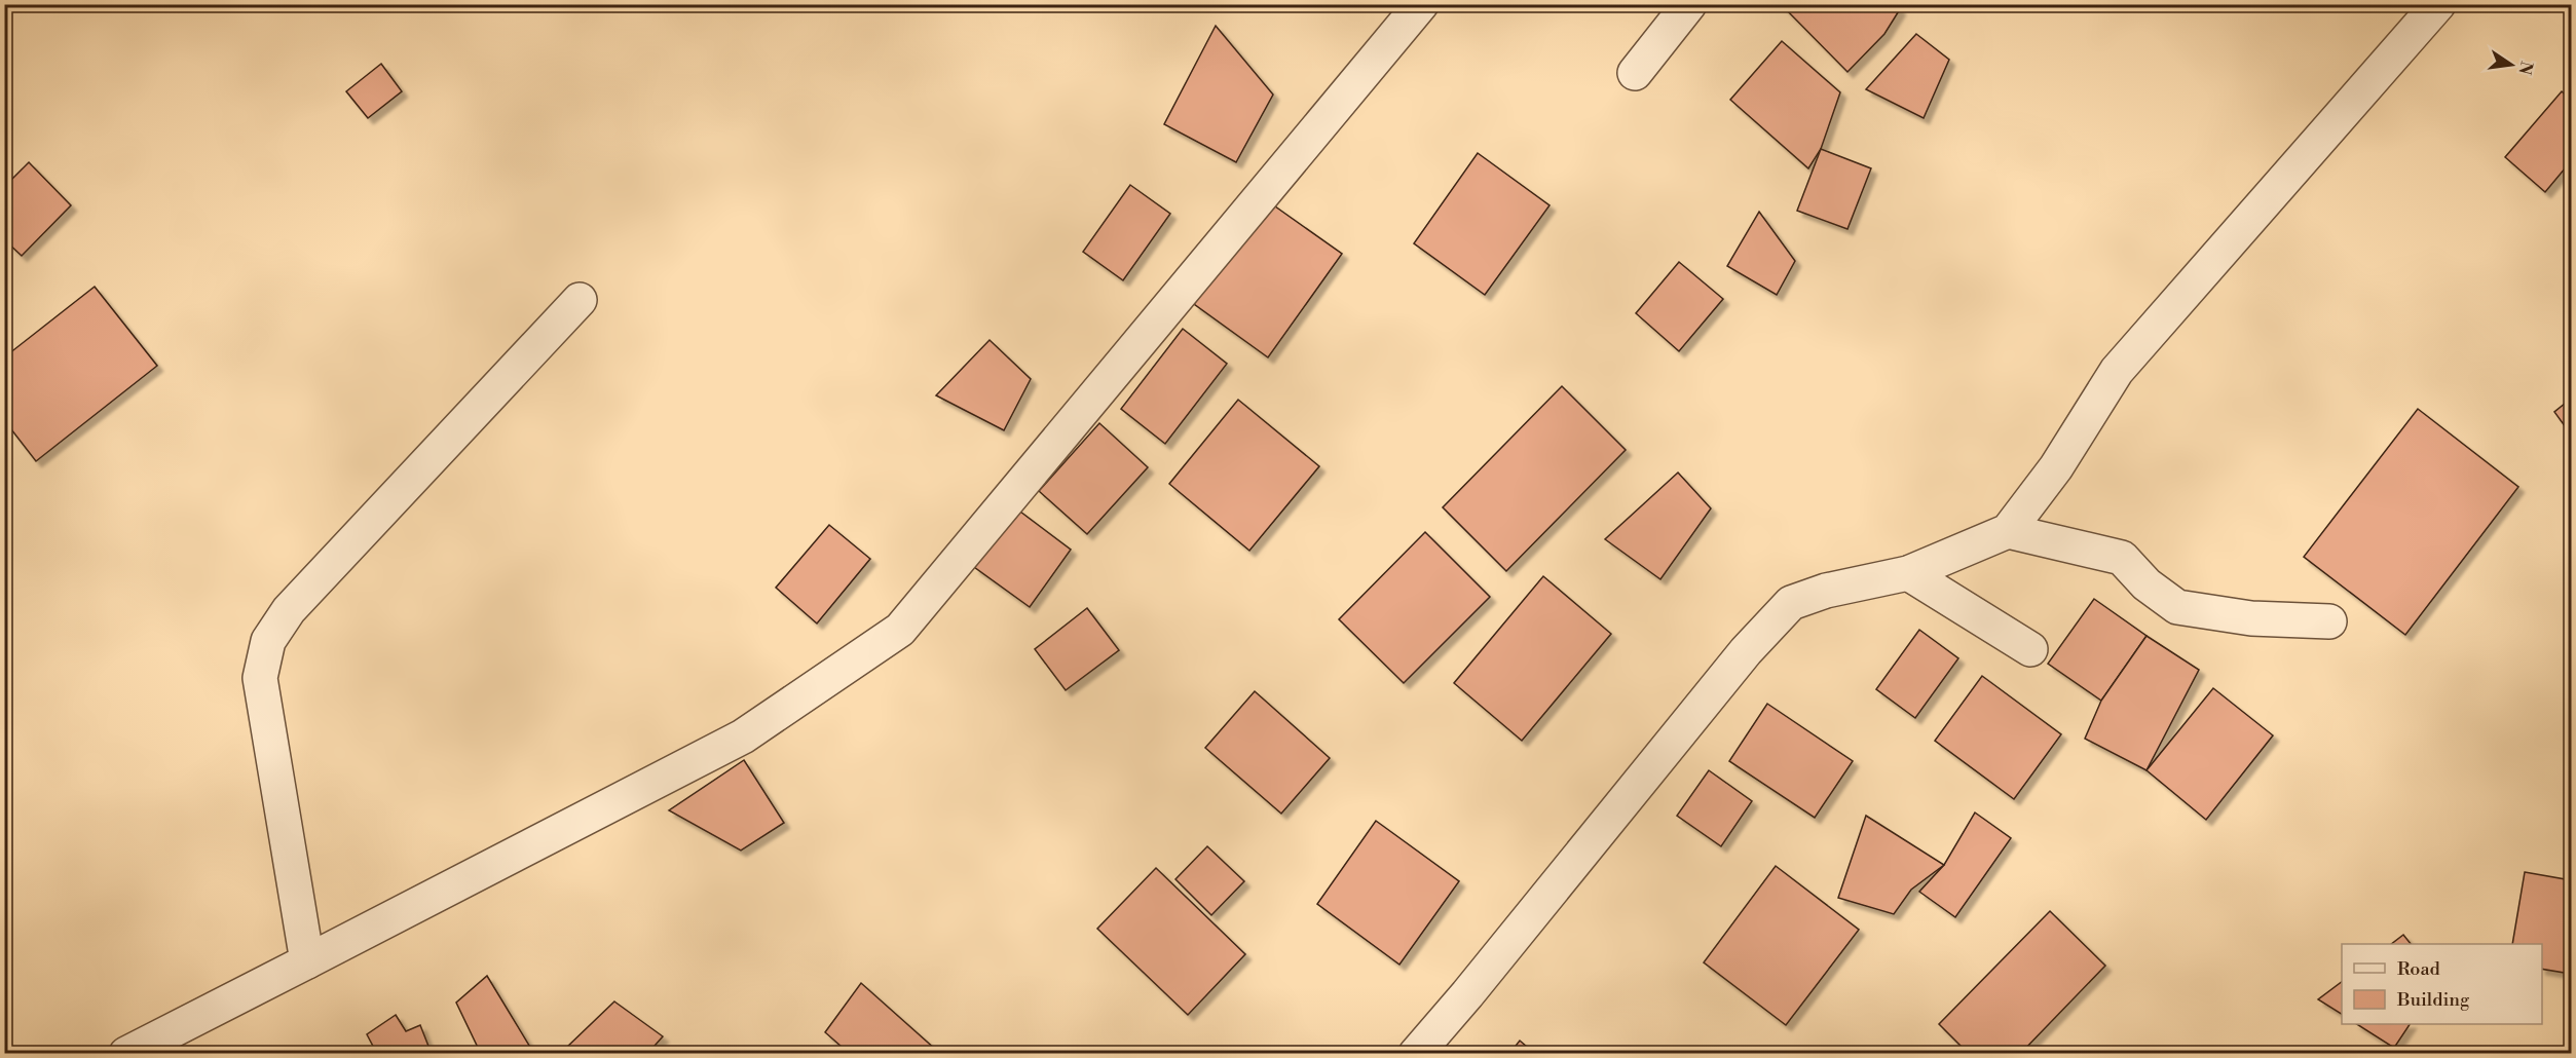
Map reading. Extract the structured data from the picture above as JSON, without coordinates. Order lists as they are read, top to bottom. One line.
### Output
{"legend":["Road","Building"],"north":"right"}
